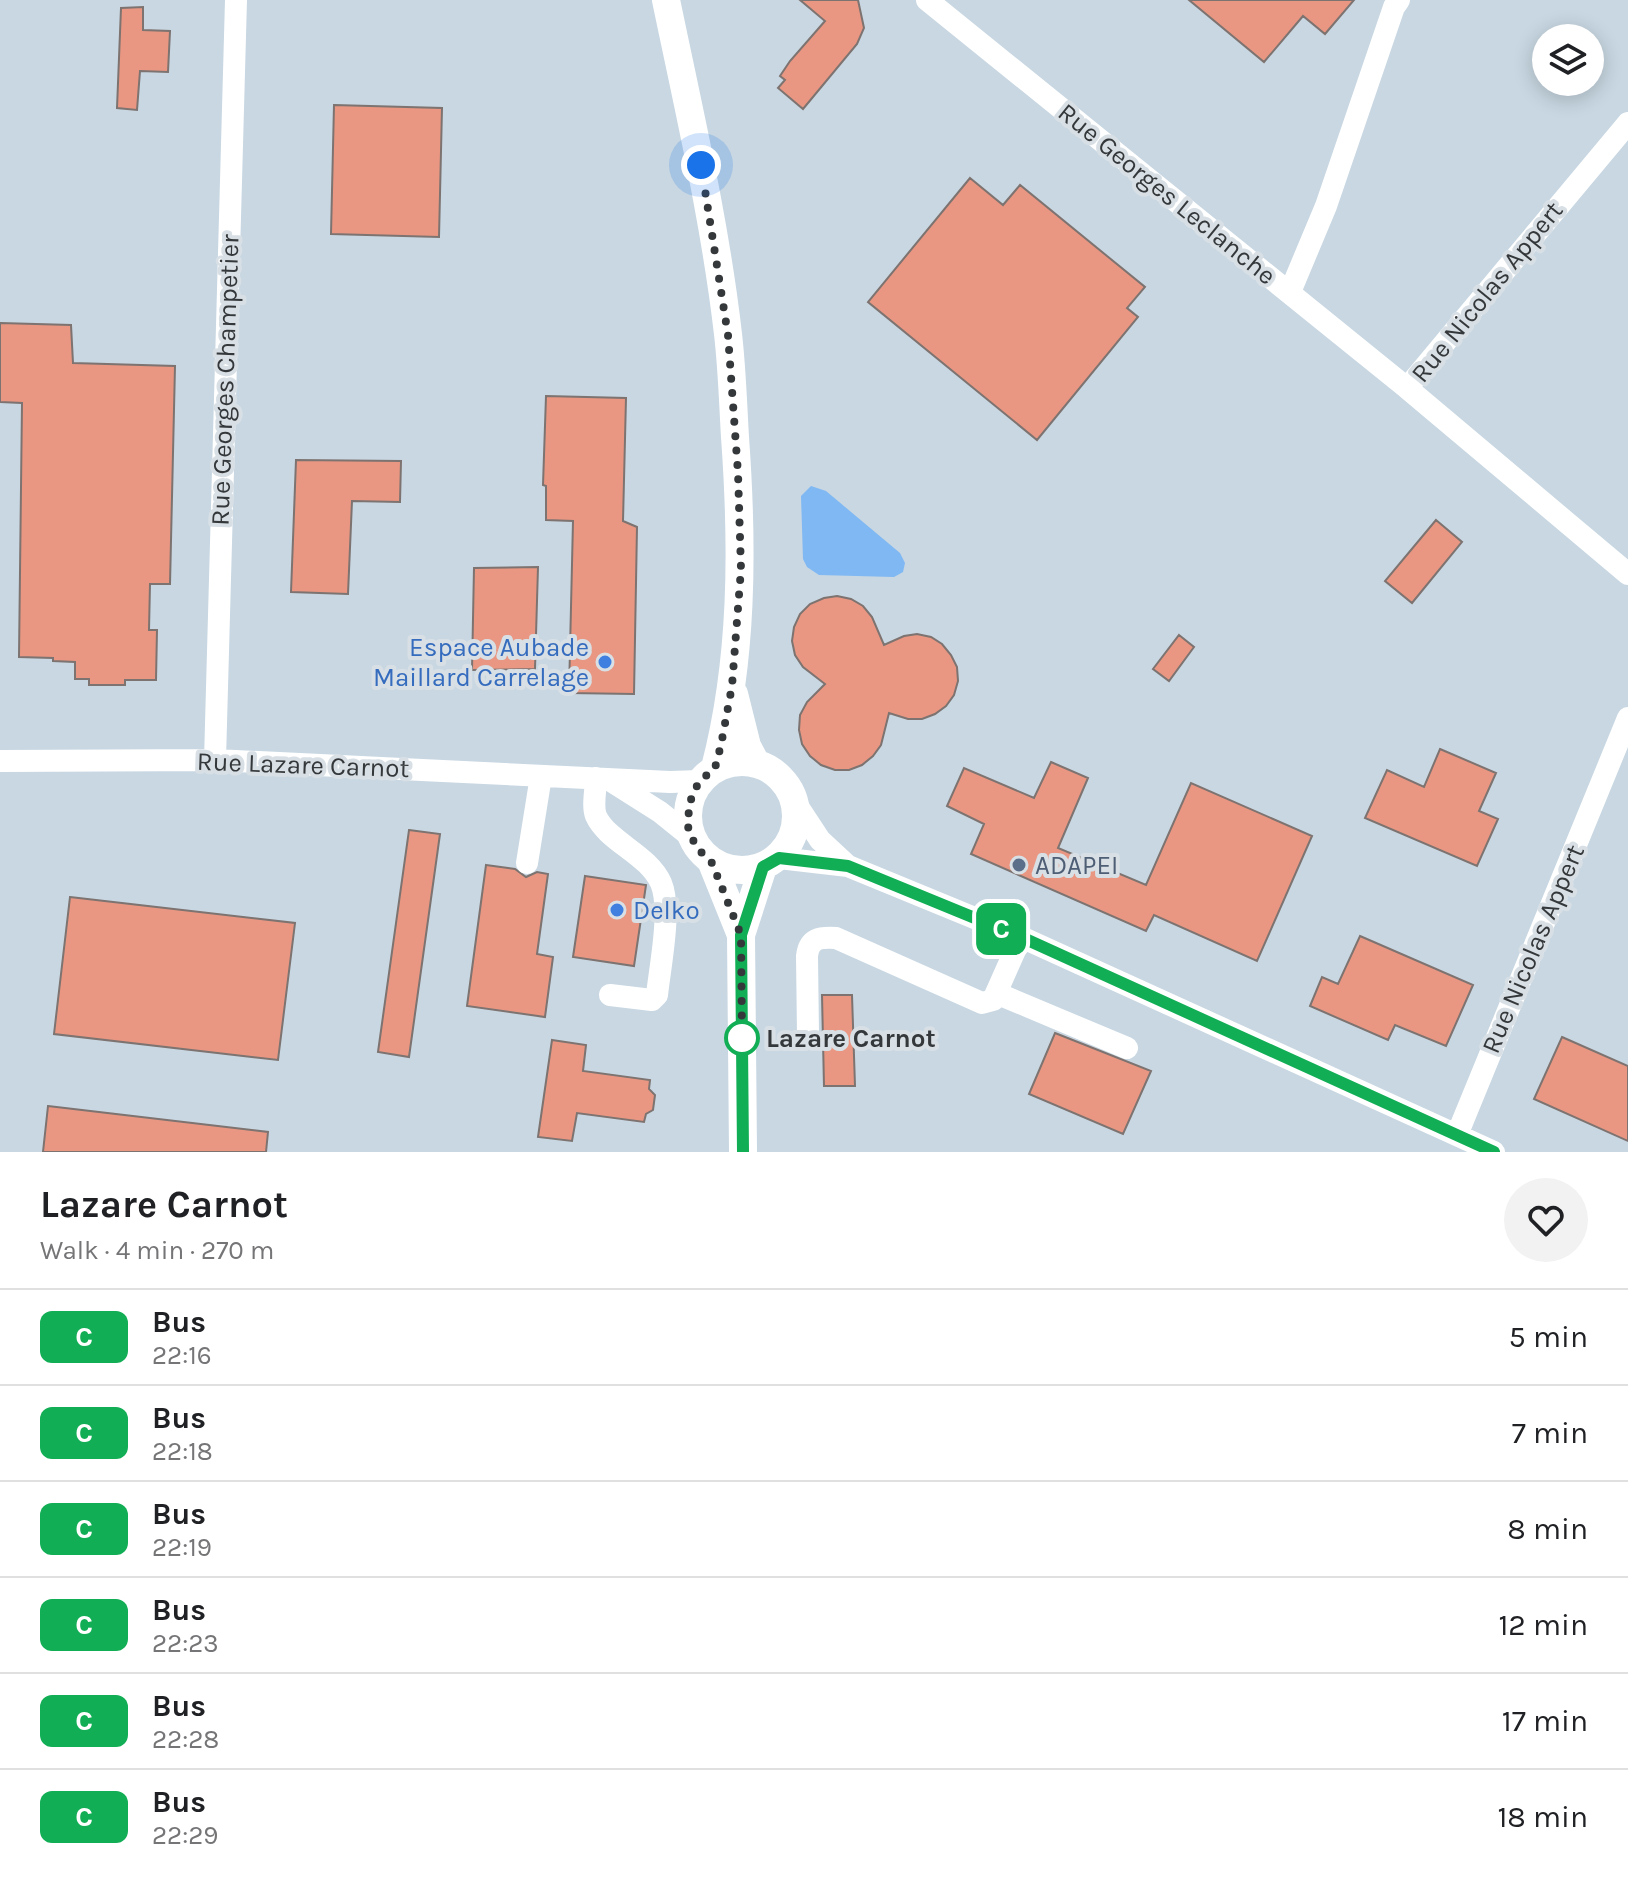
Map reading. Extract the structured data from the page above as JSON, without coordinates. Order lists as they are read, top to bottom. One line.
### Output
{"streets":{"street":["Rue Georges Leclanche","Rue Nicolas Appert","Rue Georges Champetier","Rue Lazare Carnot"]},"crossings":[["Rue Georges Leclanche","Rue Nicolas Appert"],["Rue Georges Champetier","Rue Lazare Carnot"]],"places":["Espace Aubade Maillard Carrelage","ADAPEI","Delko","Lazare Carnot"],"lines":["bus line C"],"page":{"on_map":"C","heading":["Lazare Carnot","Walk · 4 min · 270 m"],"list":[{"mark":"C","name":"Bus","note":"22:16","value":"5 min"},{"mark":"C","name":"Bus","note":"22:18","value":"7 min"},{"mark":"C","name":"Bus","note":"22:19","value":"8 min"},{"mark":"C","name":"Bus","note":"22:23","value":"12 min"},{"mark":"C","name":"Bus","note":"22:28","value":"17 min"},{"mark":"C","name":"Bus","note":"22:29","value":"18 min"}]}}
